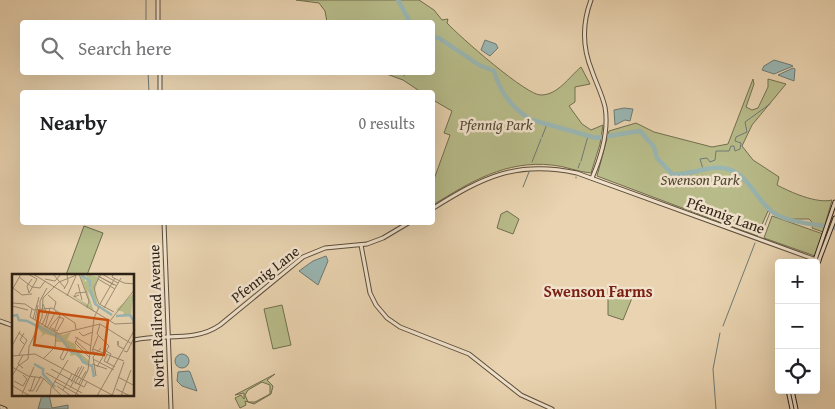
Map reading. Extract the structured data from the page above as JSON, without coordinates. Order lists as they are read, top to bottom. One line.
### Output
{"streets":{"street":["Pfennig Lane","North Railroad Avenue"]},"crossings":[["Pfennig Lane","North Railroad Avenue"]],"districts":["Swenson Farms"],"parks":["Pfennig Park","Swenson Park"],"page":{"search":"Search here","heading":["Nearby","0 results"],"map_buttons":["+","−"]}}
